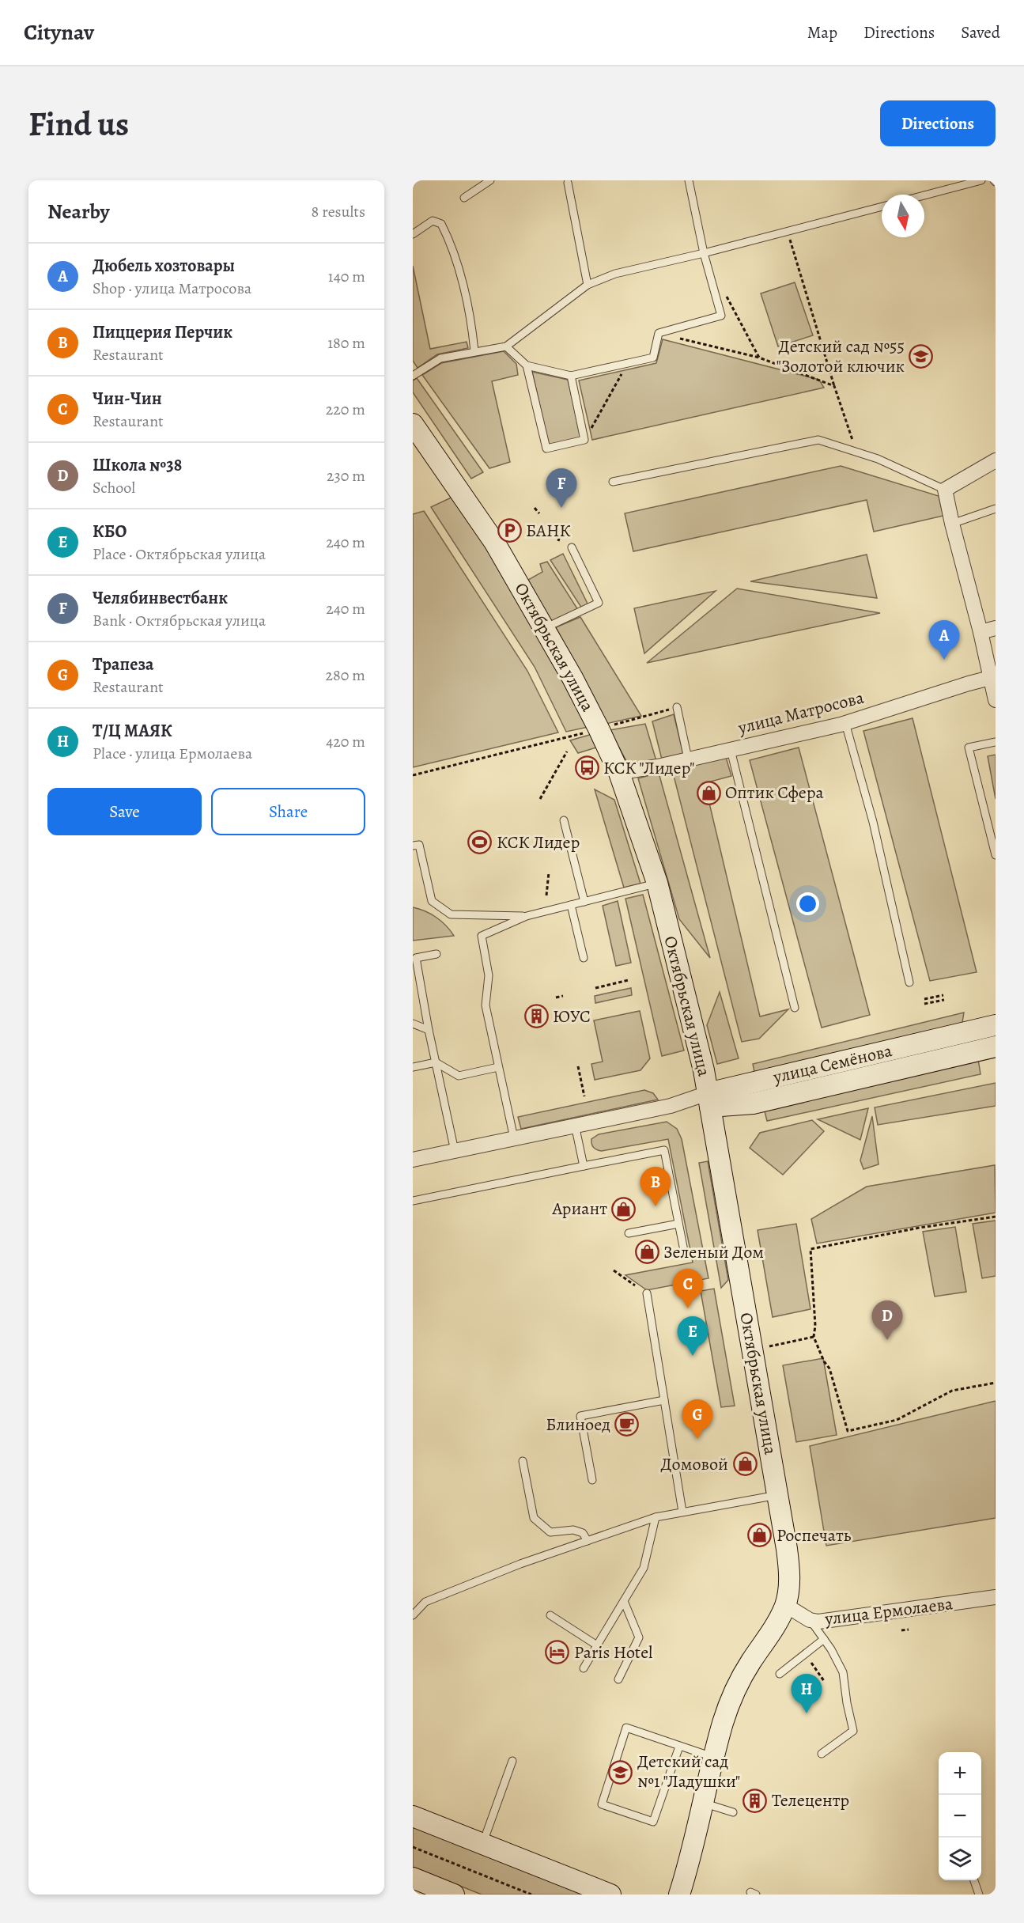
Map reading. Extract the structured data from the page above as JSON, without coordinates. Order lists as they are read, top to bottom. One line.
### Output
{"streets":{"street":["Октябрьская улица","улица Матросова","улица Семёнова","улица Ермолаева"]},"crossings":[["Октябрьская улица","улица Матросова"],["Октябрьская улица","улица Семёнова"],["Октябрьская улица","улица Ермолаева"]],"places":{"school or university":["Детский сад №55 \"Золотой ключик","Детский сад №1 \"Ладушки\""],"parking":["БАНК"],"bus stop":["КСК \"Лидер\""],"shop":["Оптик Сфера","Ариант","Зеленый Дом","Домовой","Роспечать"],"sports":["КСК Лидер"],"building":["ЮУС","Телецентр"],"cafe":["Блиноед"],"hotel":["Paris Hotel"]},"north":"bottom","page":{"header":"Citynav","nav":["Map","Directions","Saved"],"buttons":["Directions",["Save","Share"]],"title":"Find us","heading":["Nearby","8 results"],"list":[{"mark":"A","name":"Дюбель хозтовары","note":"Shop · улица Матросова","value":"140 m"},{"mark":"B","name":"Пиццерия Перчик","note":"Restaurant","value":"180 m"},{"mark":"C","name":"Чин-Чин","note":"Restaurant","value":"220 m"},{"mark":"D","name":"Школа №38","note":"School","value":"230 m"},{"mark":"E","name":"КБО","note":"Place · Октябрьская улица","value":"240 m"},{"mark":"F","name":"Челябинвестбанк","note":"Bank · Октябрьская улица","value":"240 m"},{"mark":"G","name":"Трапеза","note":"Restaurant","value":"280 m"},{"mark":"H","name":"Т/Ц МАЯК","note":"Place · улица Ермолаева","value":"420 m"}],"pins":["F","A","B","C","D","E","G","H"],"map_buttons":["+","−"]}}
